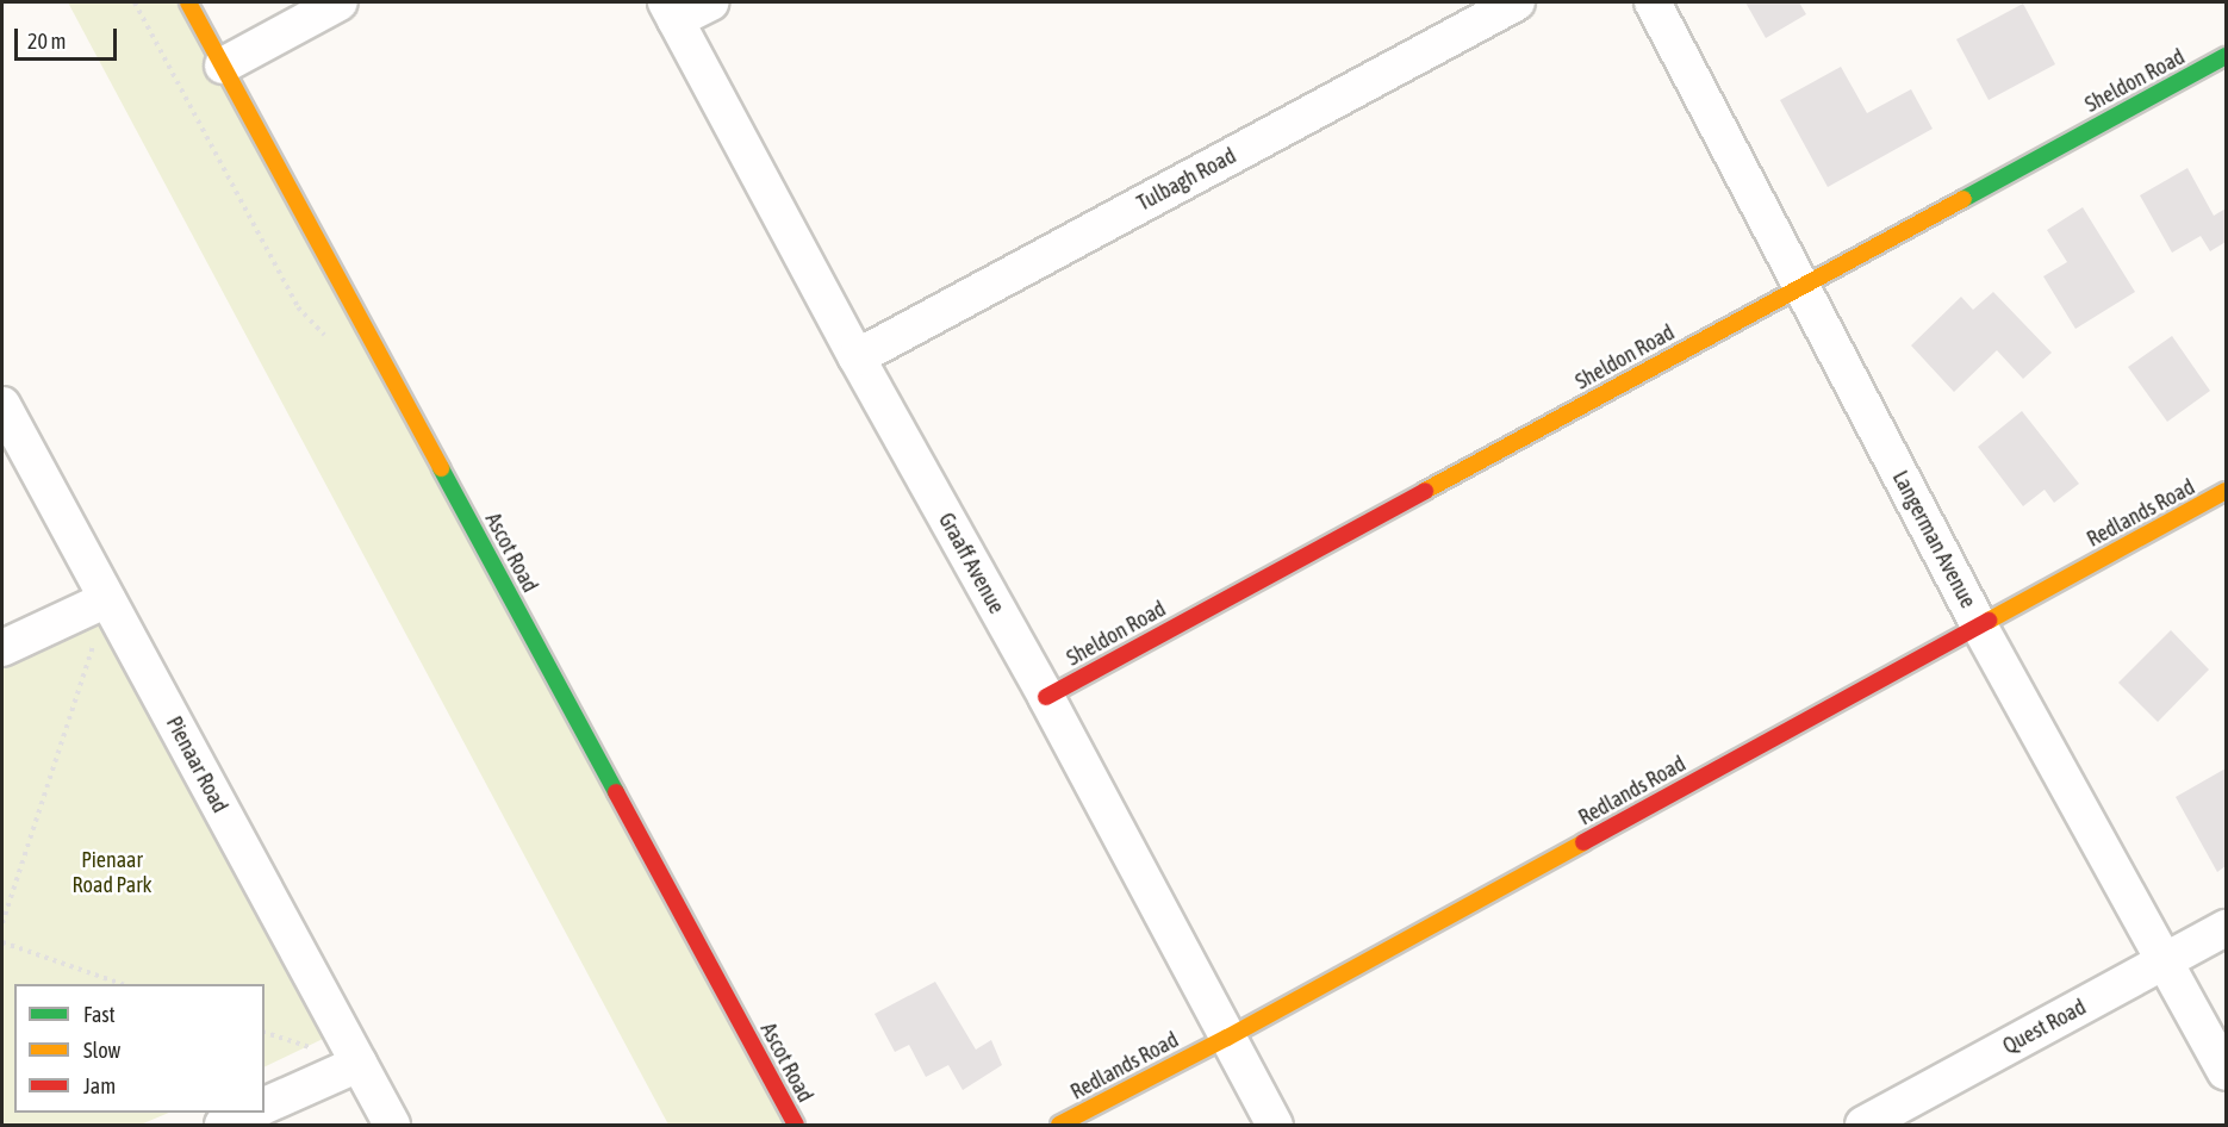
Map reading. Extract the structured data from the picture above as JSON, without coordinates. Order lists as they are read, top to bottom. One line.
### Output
{"streets":{"street":["Sheldon Road","Tulbagh Road","Redlands Road","Langerman Avenue","Ascot Road","Graaff Avenue","Pienaar Road","Quest Road"]},"crossings":[["Sheldon Road","Langerman Avenue"],["Sheldon Road","Graaff Avenue"],["Tulbagh Road","Graaff Avenue"],["Redlands Road","Langerman Avenue"],["Redlands Road","Graaff Avenue"],["Langerman Avenue","Quest Road"]],"parks":["Pienaar Road Park"],"legend":["Fast","Slow","Jam"],"scale_bar":"20 m"}
